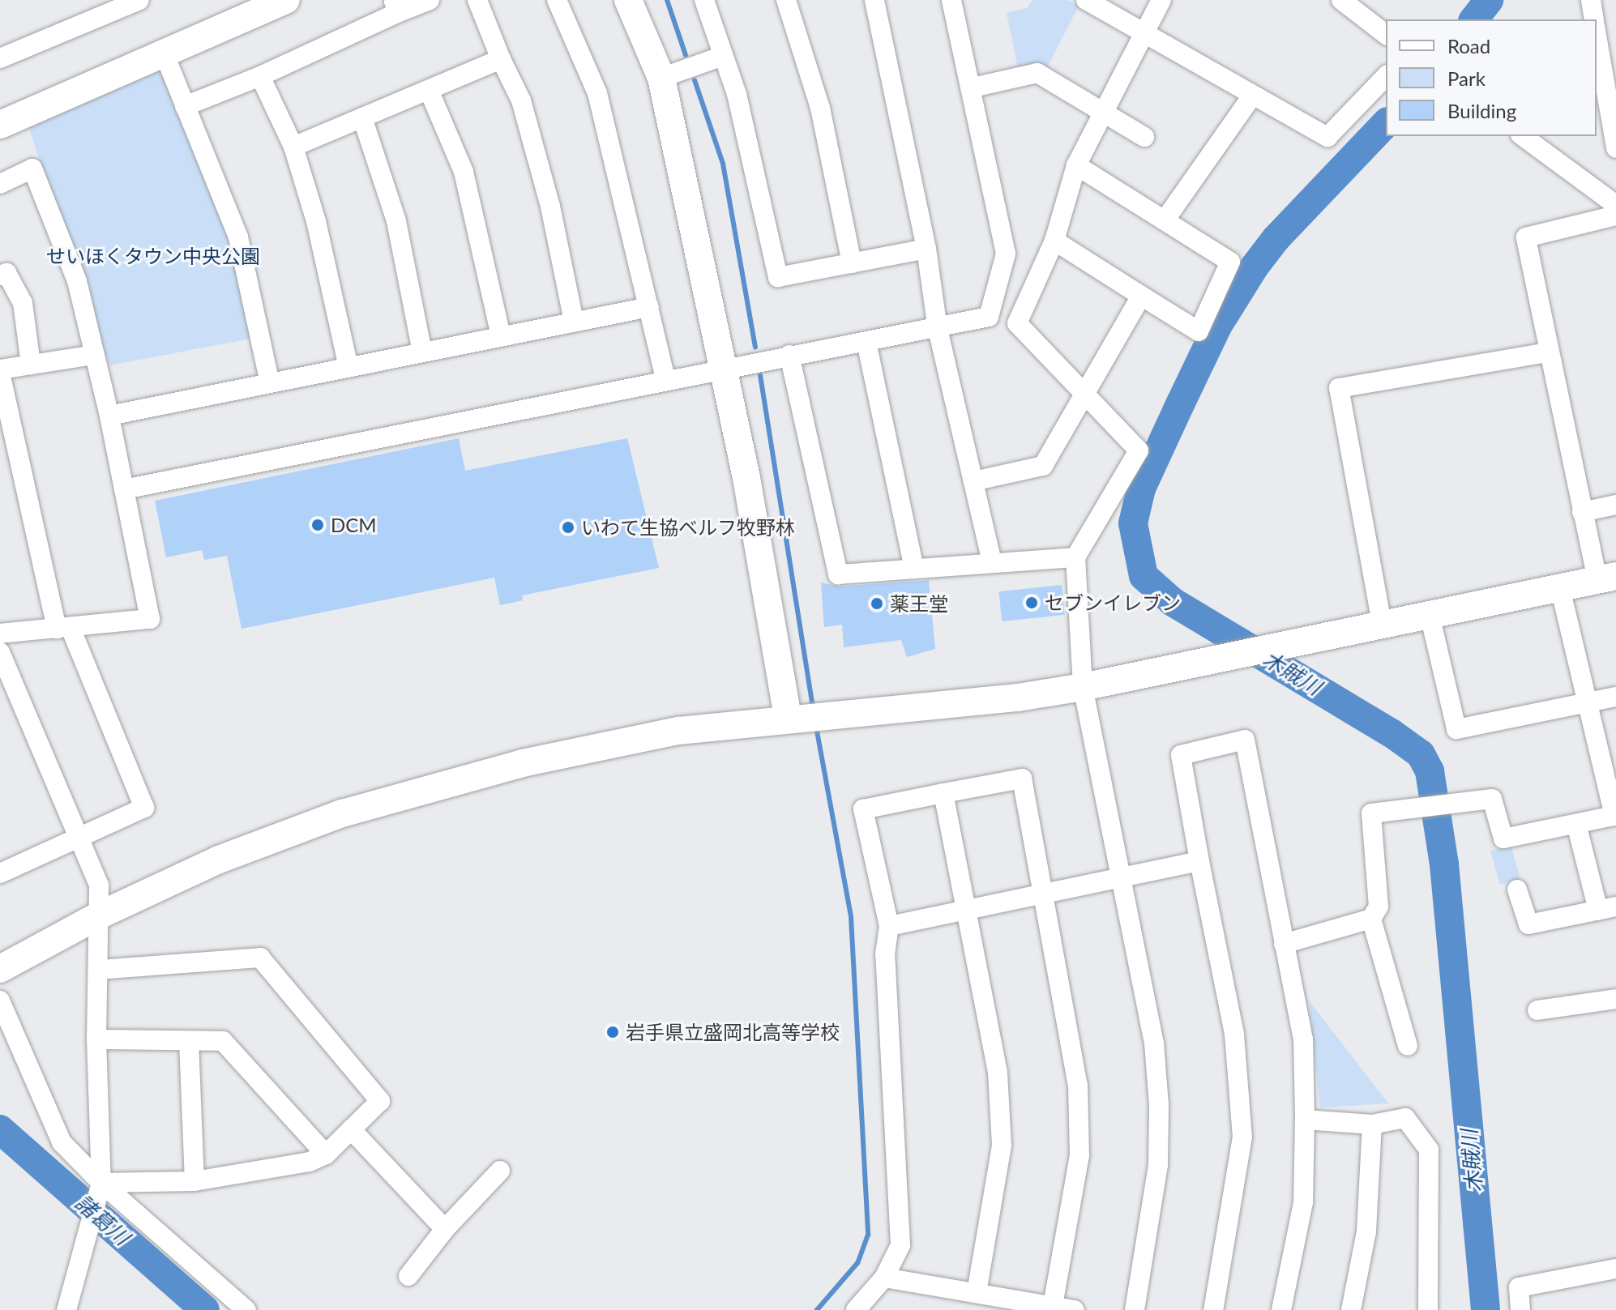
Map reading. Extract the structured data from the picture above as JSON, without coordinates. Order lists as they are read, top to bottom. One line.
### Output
{"water":["木賊川","諸葛川"],"parks":["せいほくタウン中央公園"],"places":["DCM","いわて生協ベルフ牧野林","セブンイレブン","薬王堂","岩手県立盛岡北高等学校"],"legend":["Road","Park","Building"]}
